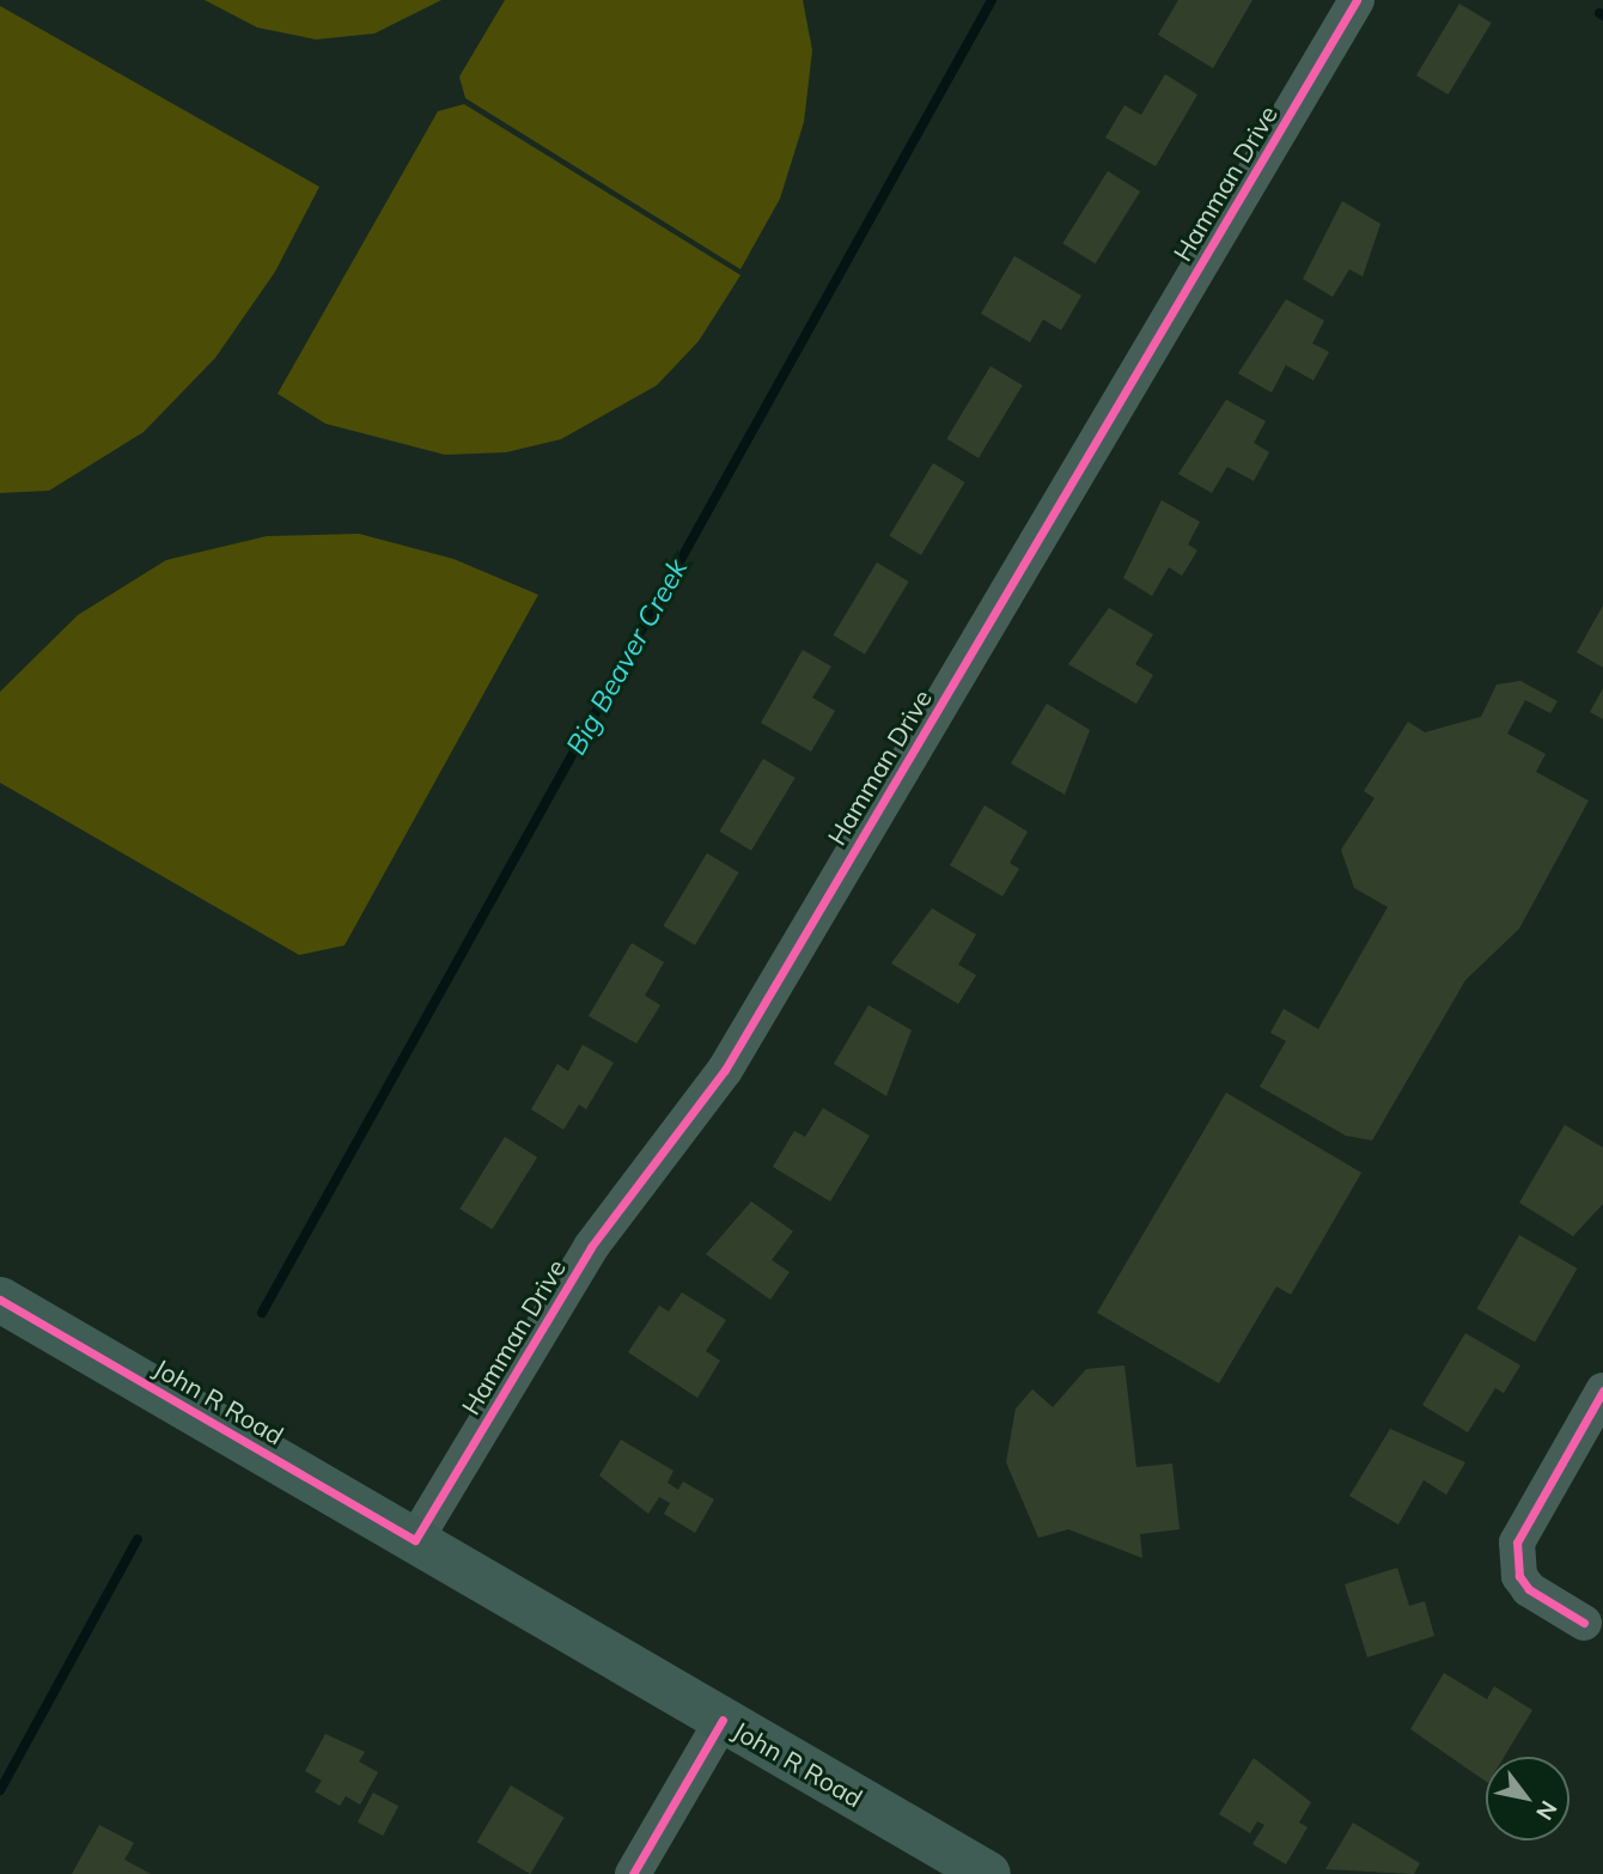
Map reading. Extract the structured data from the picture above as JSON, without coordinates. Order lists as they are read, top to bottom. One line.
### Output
{"streets":{"main road":["John R Road"],"street":["Hamman Drive"]},"crossings":[["Hamman Drive","John R Road"]],"water":["Big Beaver Creek"],"north":"bottom right"}
